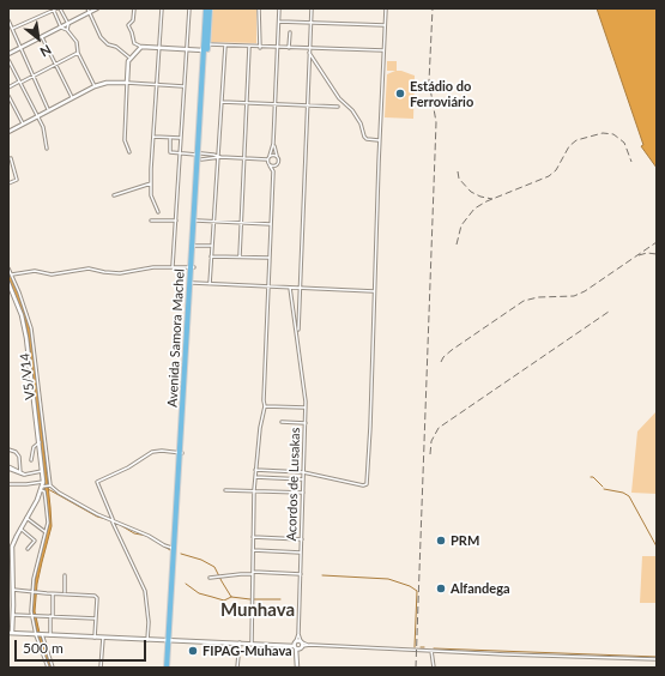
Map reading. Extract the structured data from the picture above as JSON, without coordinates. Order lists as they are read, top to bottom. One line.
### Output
{"streets":{"highway":["Avenida Samora Machel"],"street":["V5/V14","Acordos de Lusakas"]},"districts":["Munhava"],"places":["Estádio do Ferroviário","PRM","Alfandega","FIPAG-Muhava"],"scale_bar":"500 m","north":"bottom right"}
